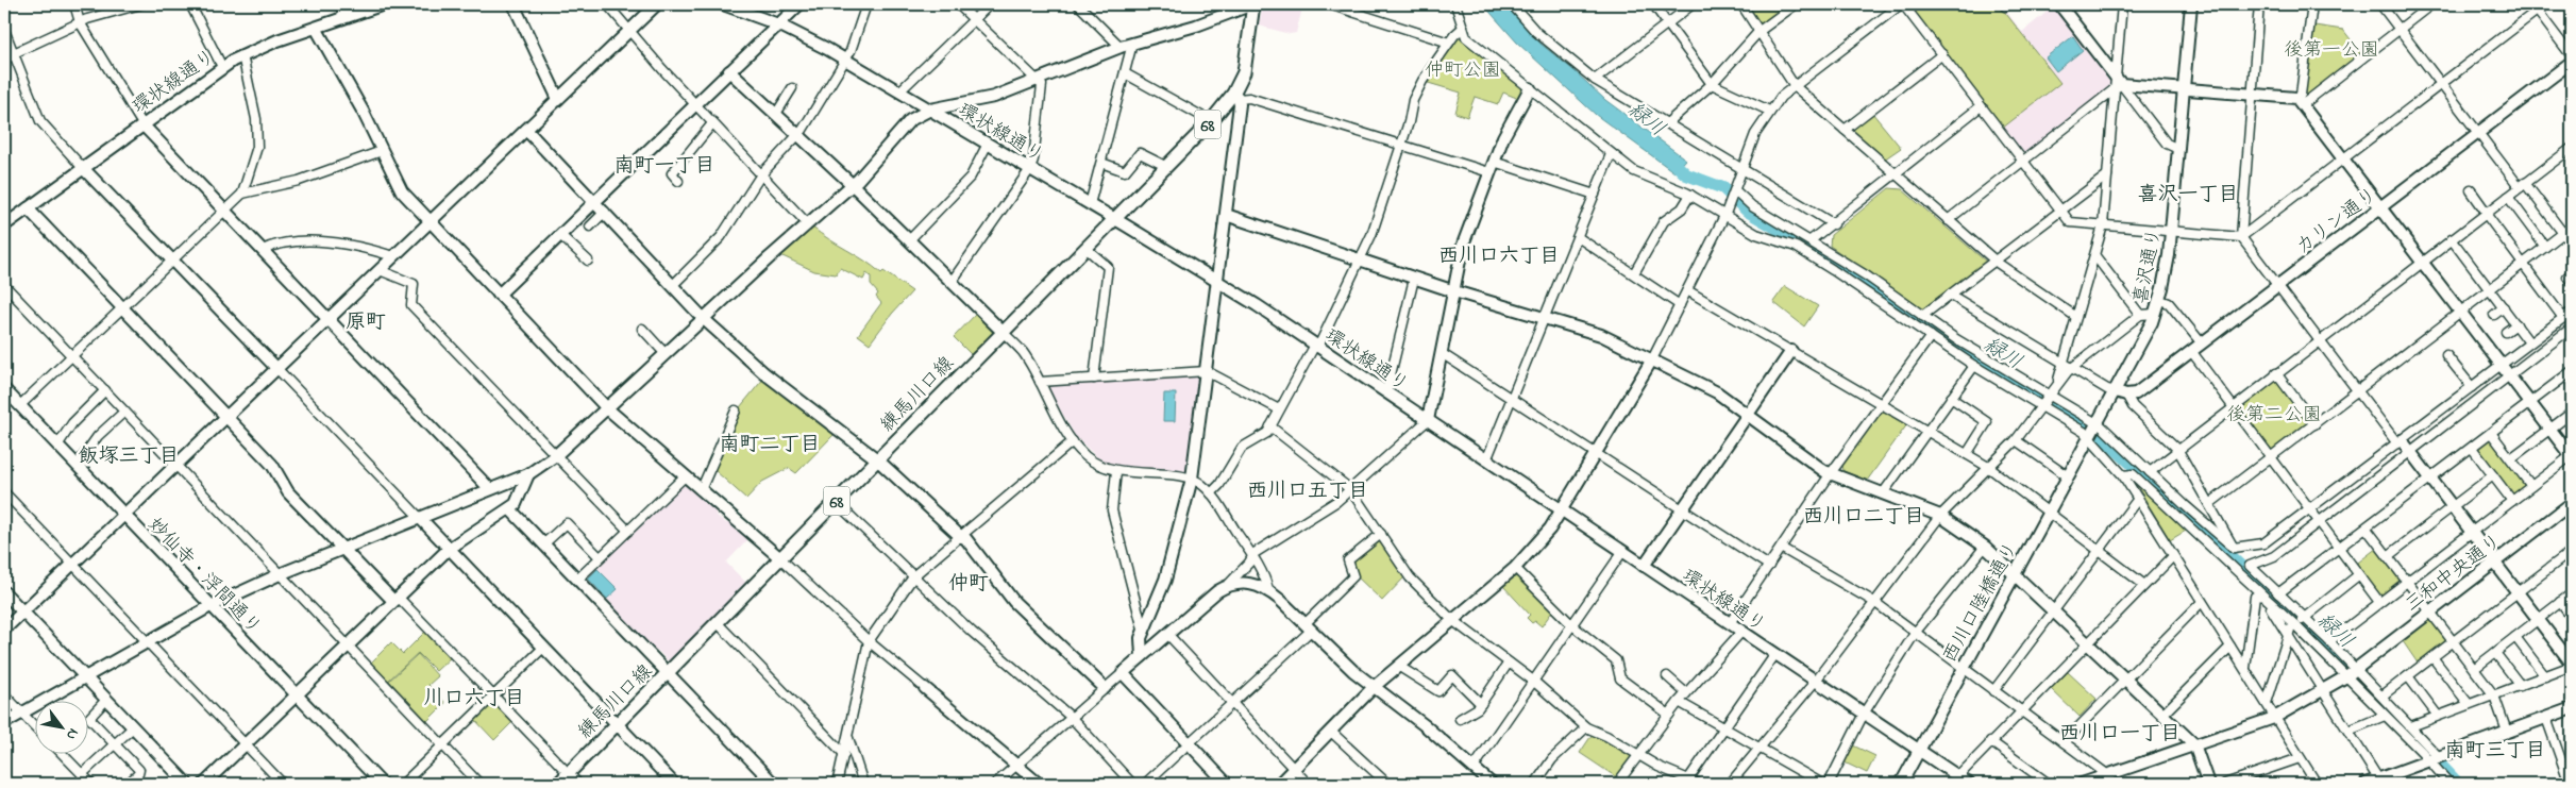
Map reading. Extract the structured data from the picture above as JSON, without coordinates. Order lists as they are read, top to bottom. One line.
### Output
{"streets":{"main road":["68","練馬川口線"],"street":["環状線通り","カリン通り","喜沢通り","三和中央通り","妙仙寺・浮間通り","西川口陸橋通り"]},"crossings":[["環状線通り","練馬川口線"],["環状線通り","西川口陸橋通り"],["喜沢通り","西川口陸橋通り"]],"districts":["南町一丁目","喜沢一丁目","西川口六丁目","原町","南町二丁目","飯塚三丁目","西川口五丁目","西川口二丁目","仲町","川口六丁目","西川口一丁目","南町三丁目"],"water":["緑川"],"parks":["後第一公園","仲町公園","後第二公園"],"north":"bottom right"}
